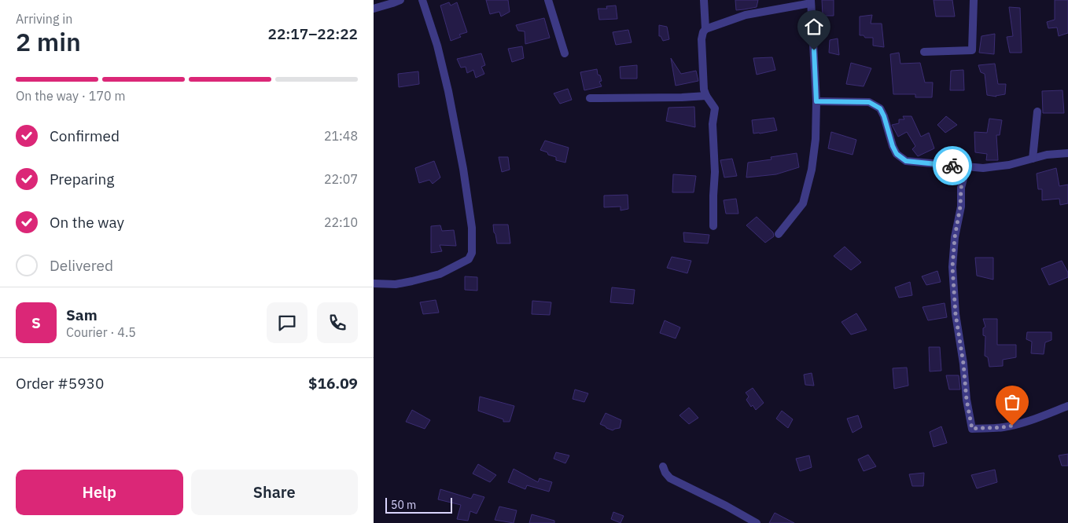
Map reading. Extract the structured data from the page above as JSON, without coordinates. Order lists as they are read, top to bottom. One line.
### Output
{"scale_bar":"50 m","page":{"heading":["2 min","Arriving in","22:17–22:22"],"panel":["Sam","Courier · 4.5","Order #5930","$16.09"],"bar":"On the way · 170 m","list":[["Confirmed","21:48"],["Preparing","22:07"],["On the way","22:10"],"Delivered"],"round":"S","buttons":["Help","Share"],"scale":"50 m"}}
